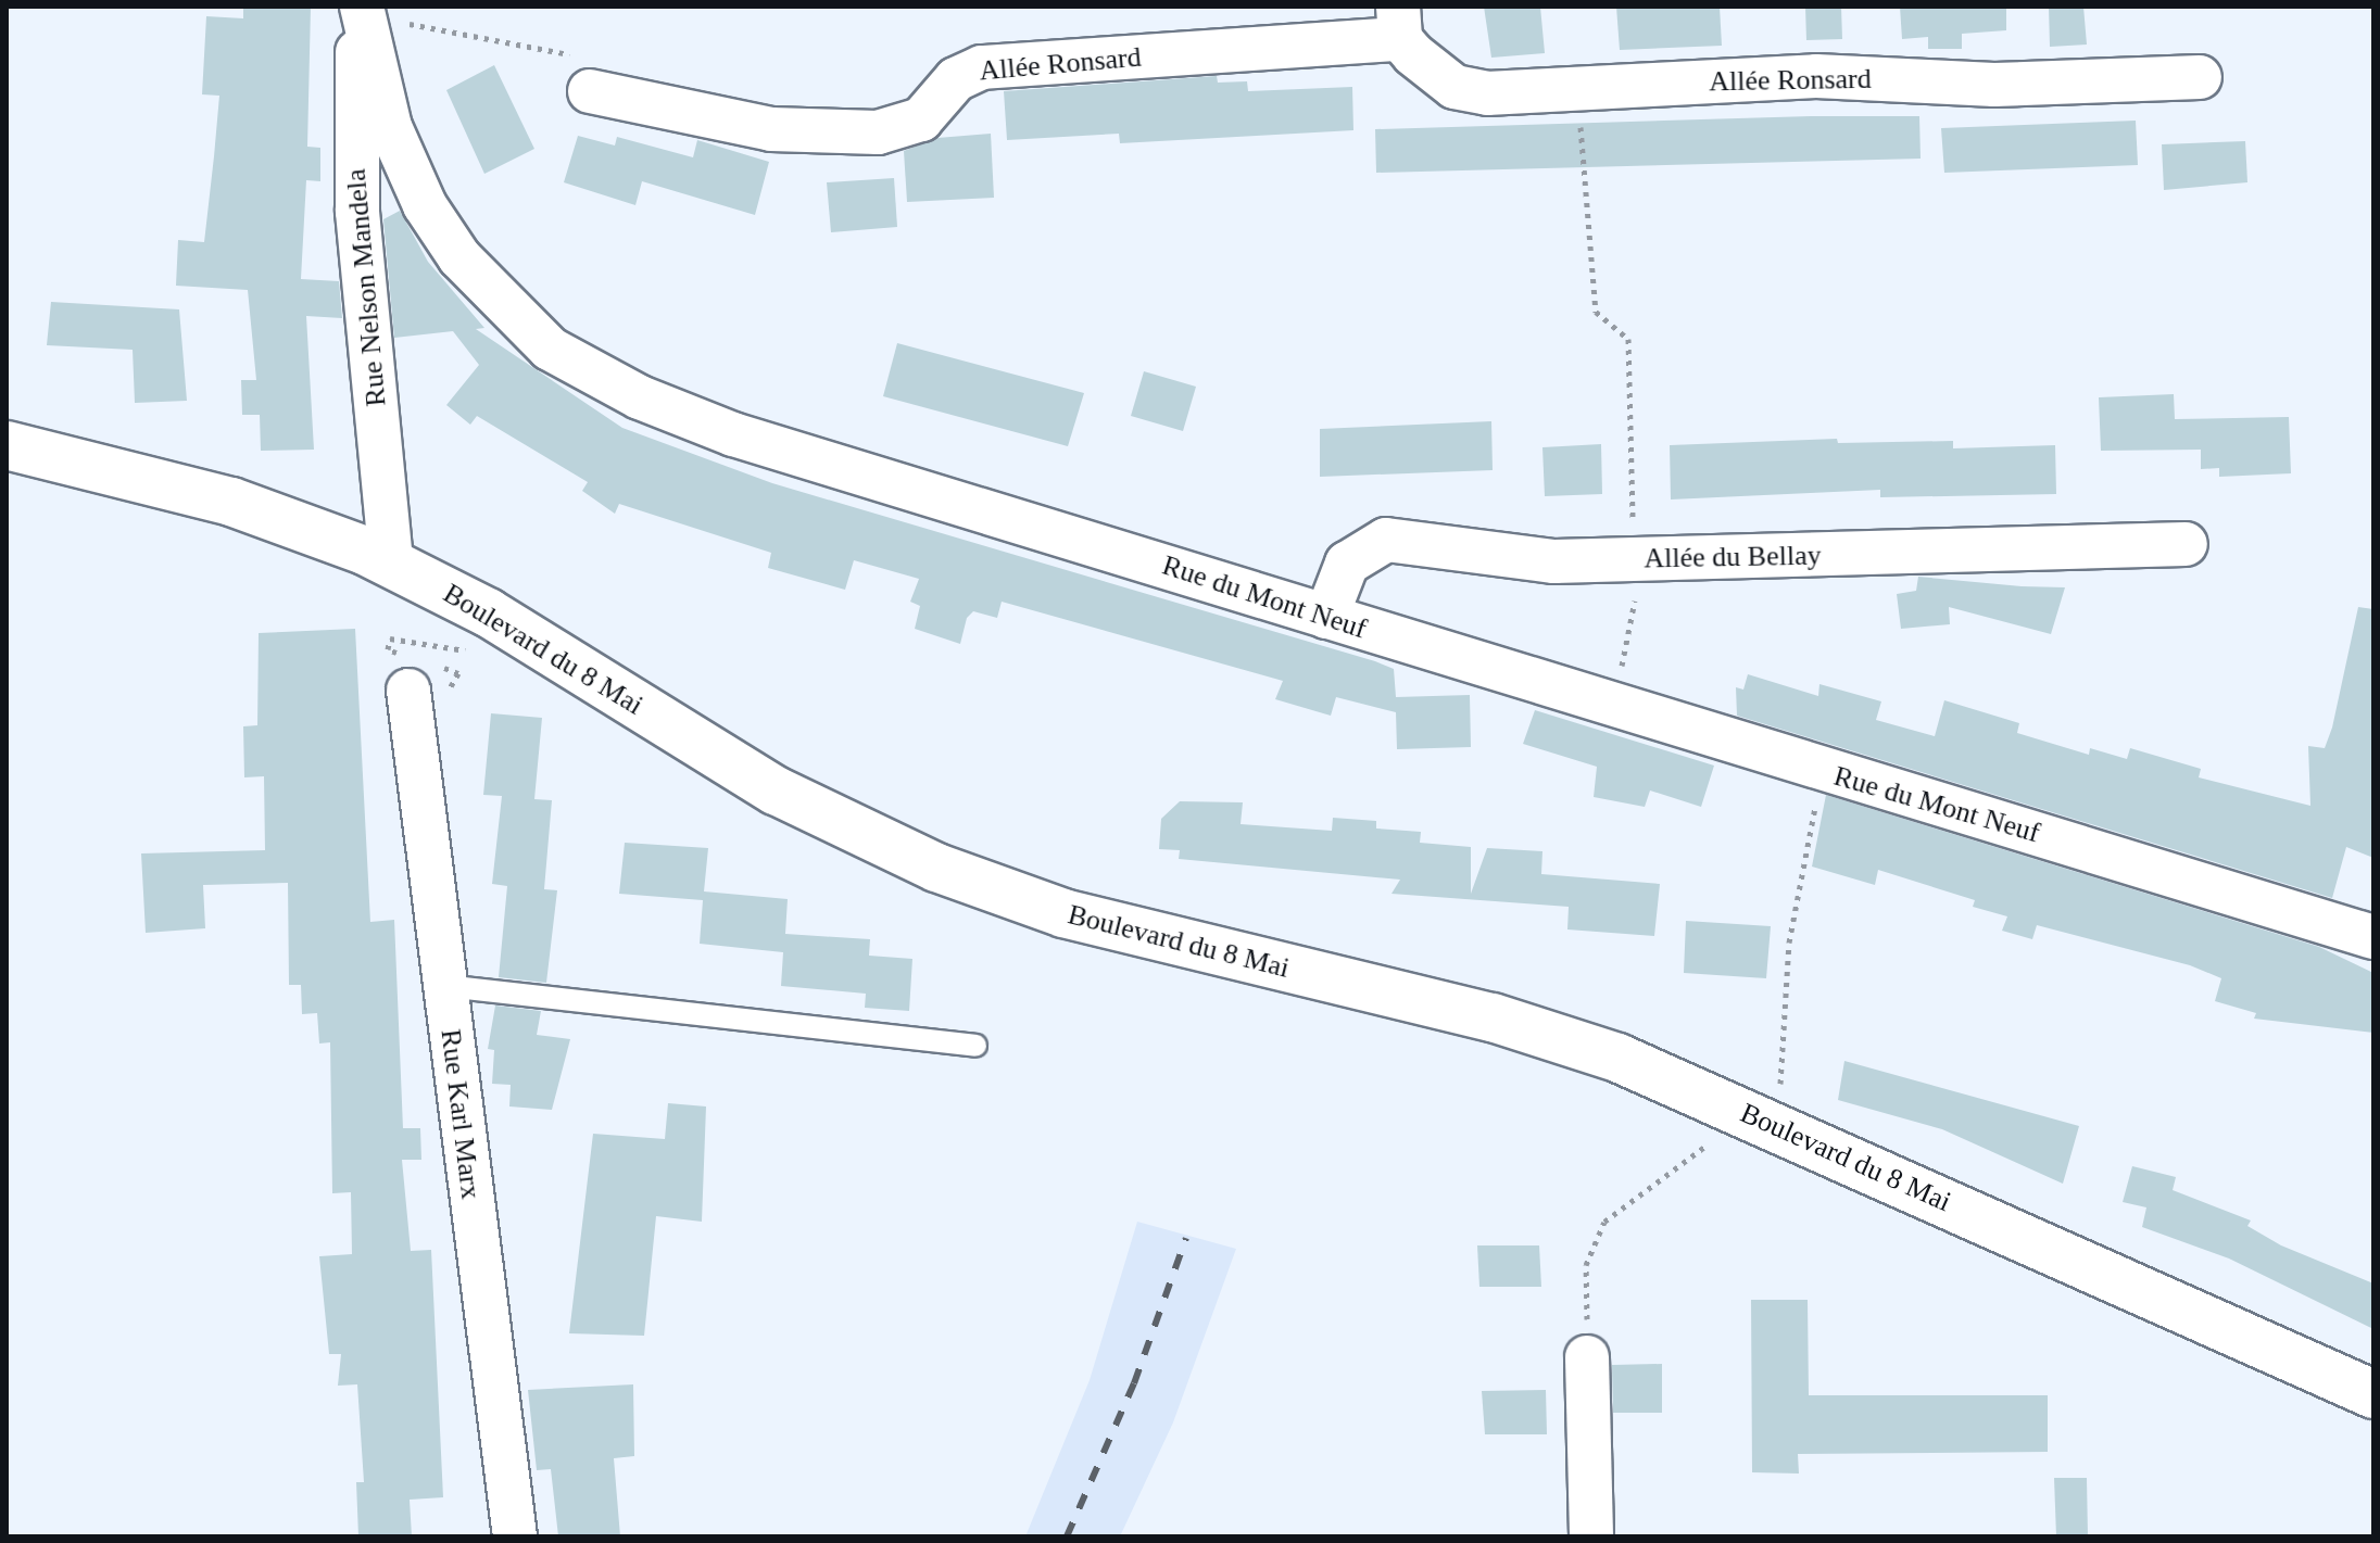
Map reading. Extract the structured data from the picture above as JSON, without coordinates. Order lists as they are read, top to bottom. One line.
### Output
{"streets":{"main road":["Boulevard du 8 Mai"],"street":["Allée Ronsard","Rue Nelson Mandela","Allée du Bellay","Rue du Mont Neuf","Rue Karl Marx"]},"crossings":[["Rue Nelson Mandela","Rue du Mont Neuf"],["Rue Nelson Mandela","Boulevard du 8 Mai"],["Allée du Bellay","Rue du Mont Neuf"]]}
